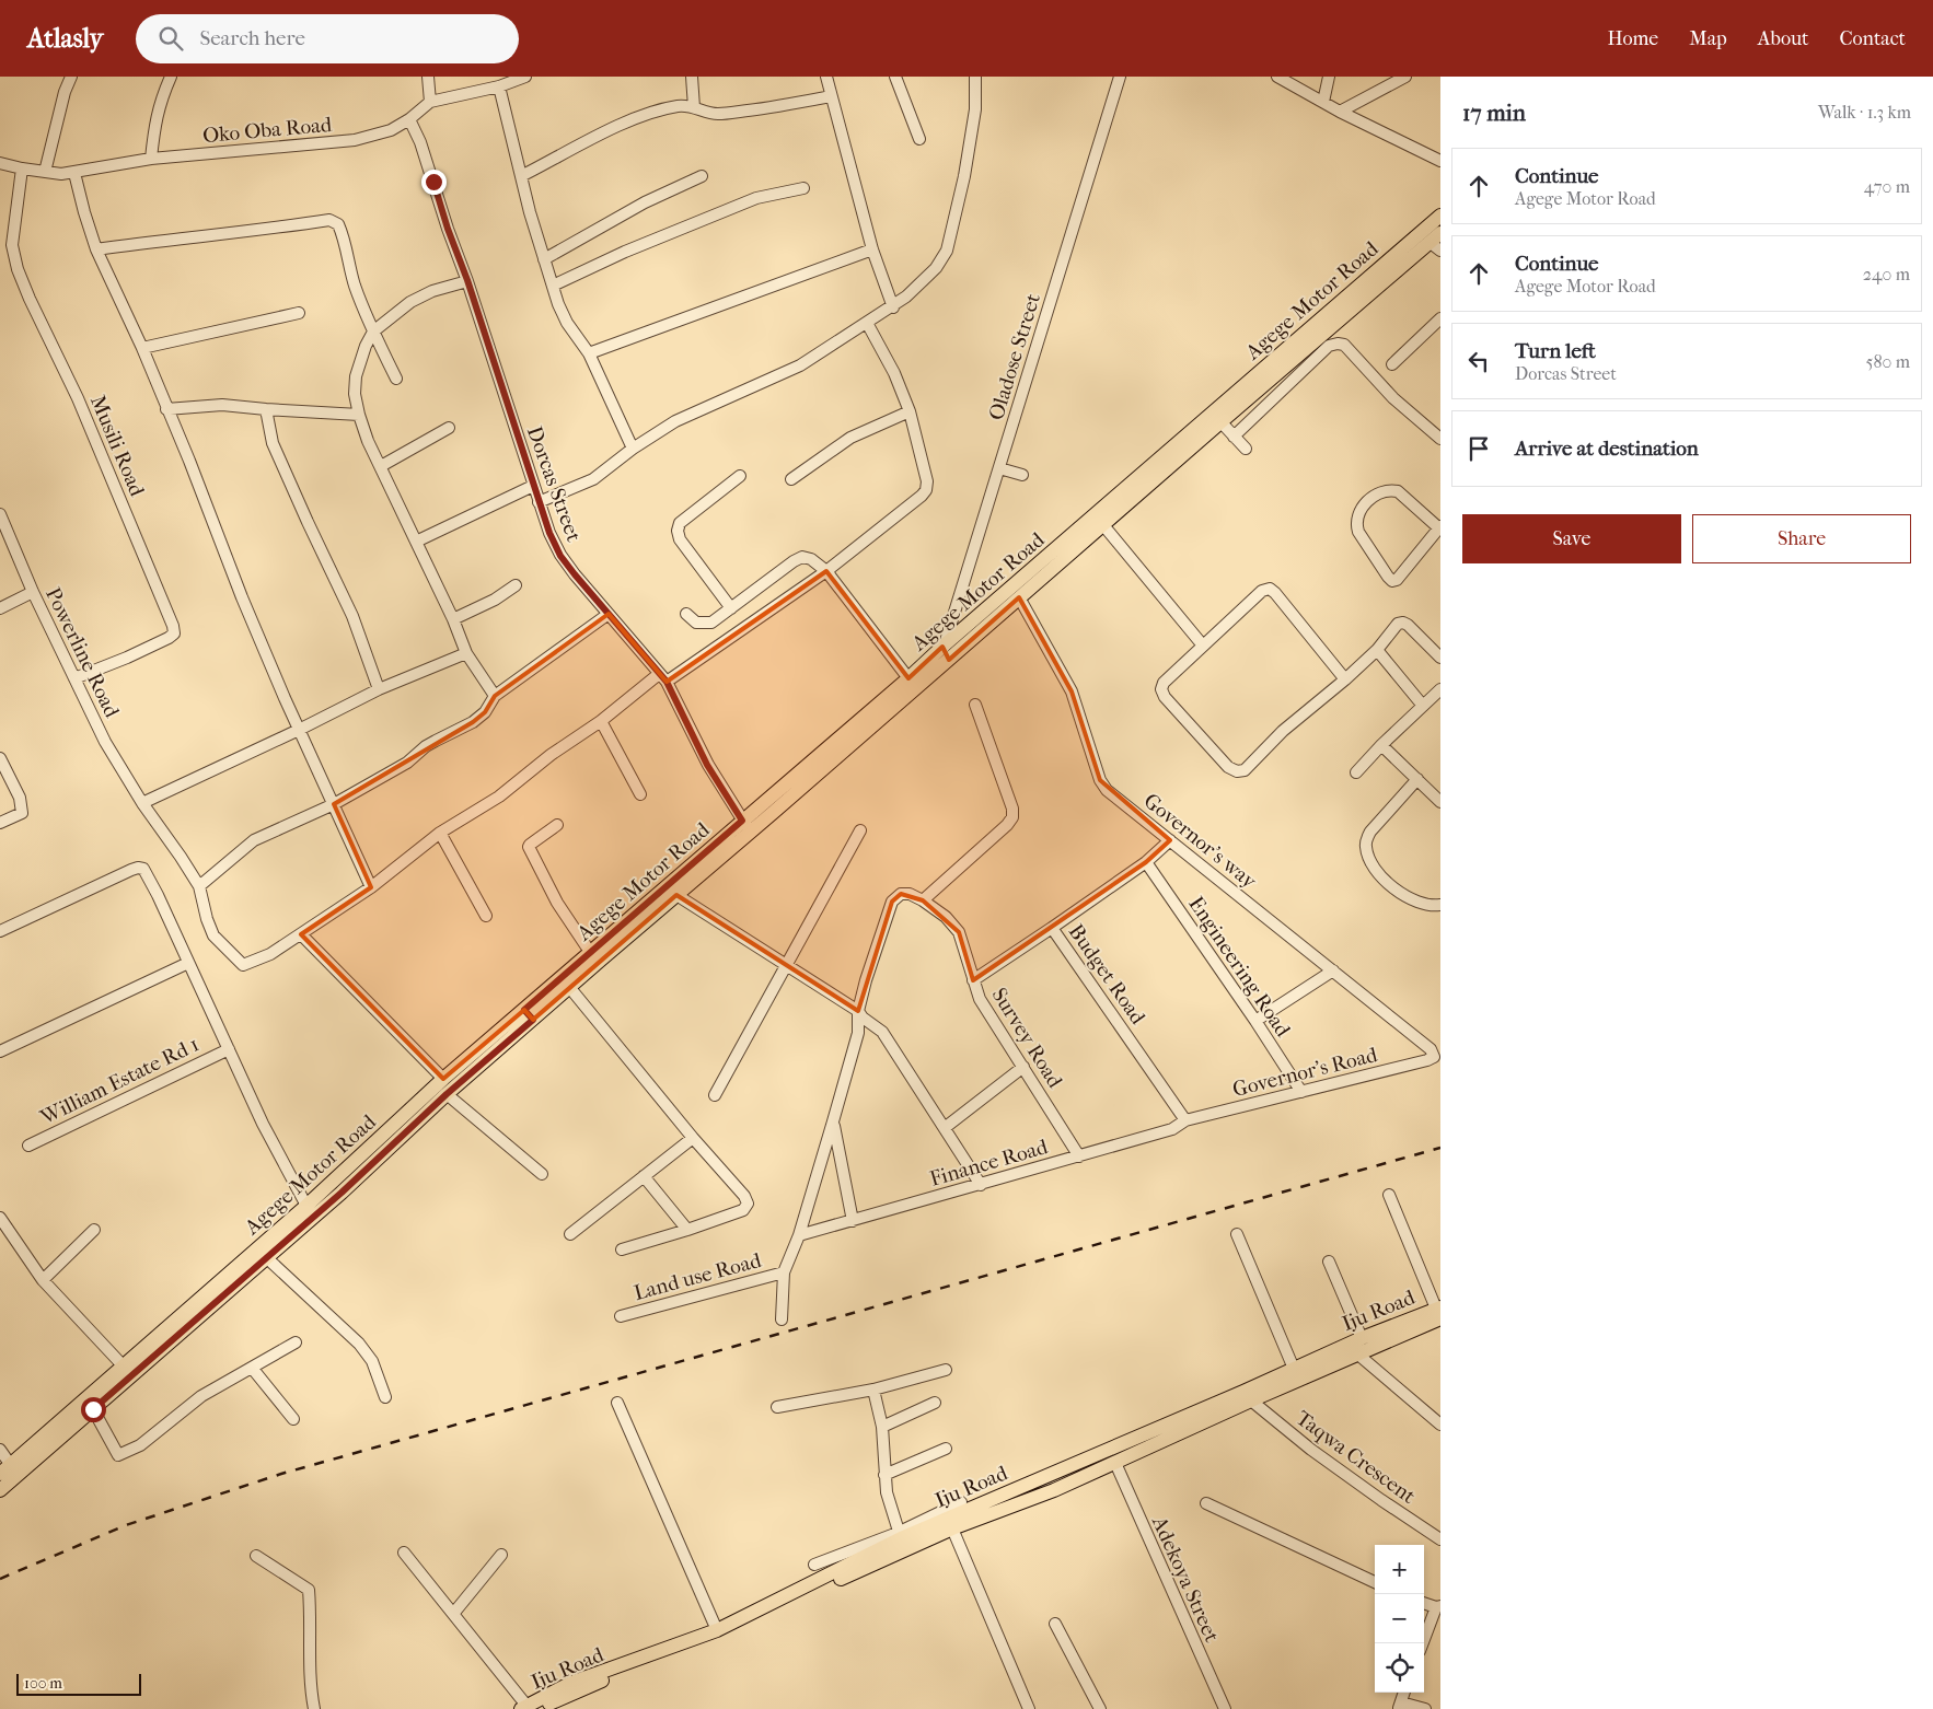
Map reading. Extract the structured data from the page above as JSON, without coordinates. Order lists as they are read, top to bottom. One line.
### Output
{"streets":{"main road":["Agege Motor Road","Iju Road"],"street":["Oko Oba Road","Oladose Street","Musili Road","Dorcas Street","Powerline Road","Governor's way","Engineering Road","Budget Road","Survey Road","Governor's Road","William Estate Rd 1","Finance Road","Land use Road","Taqwa Crescent","Adekoya Street"]},"crossings":[["Oko Oba Road","Musili Road"],["Oko Oba Road","Dorcas Street"],["Agege Motor Road","Oladose Street"],["Agege Motor Road","Dorcas Street"],["Agege Motor Road","Governor's way"],["Musili Road","Powerline Road"],["Governor's way","Governor's Road"],["Engineering Road","Governor's Road"],["Budget Road","Survey Road"],["Budget Road","Governor's Road"],["Budget Road","Finance Road"],["Survey Road","Finance Road"],["Survey Road","Land use Road"],["Governor's Road","Finance Road"],["Finance Road","Land use Road"],["Iju Road","Taqwa Crescent"],["Iju Road","Adekoya Street"]],"scale_bar":"100 m","page":{"header":"Atlasly","search":"Search here","nav":["Home","Map","About","Contact"],"heading":["17 min","Walk · 1.3 km"],"list":[["Continue","Agege Motor Road","470 m"],["Continue","Agege Motor Road","240 m"],["Turn left","Dorcas Street","580 m"],"Arrive at destination"],"buttons":["Save","Share"],"map_buttons":["+","−"],"scale":"100 m"}}
